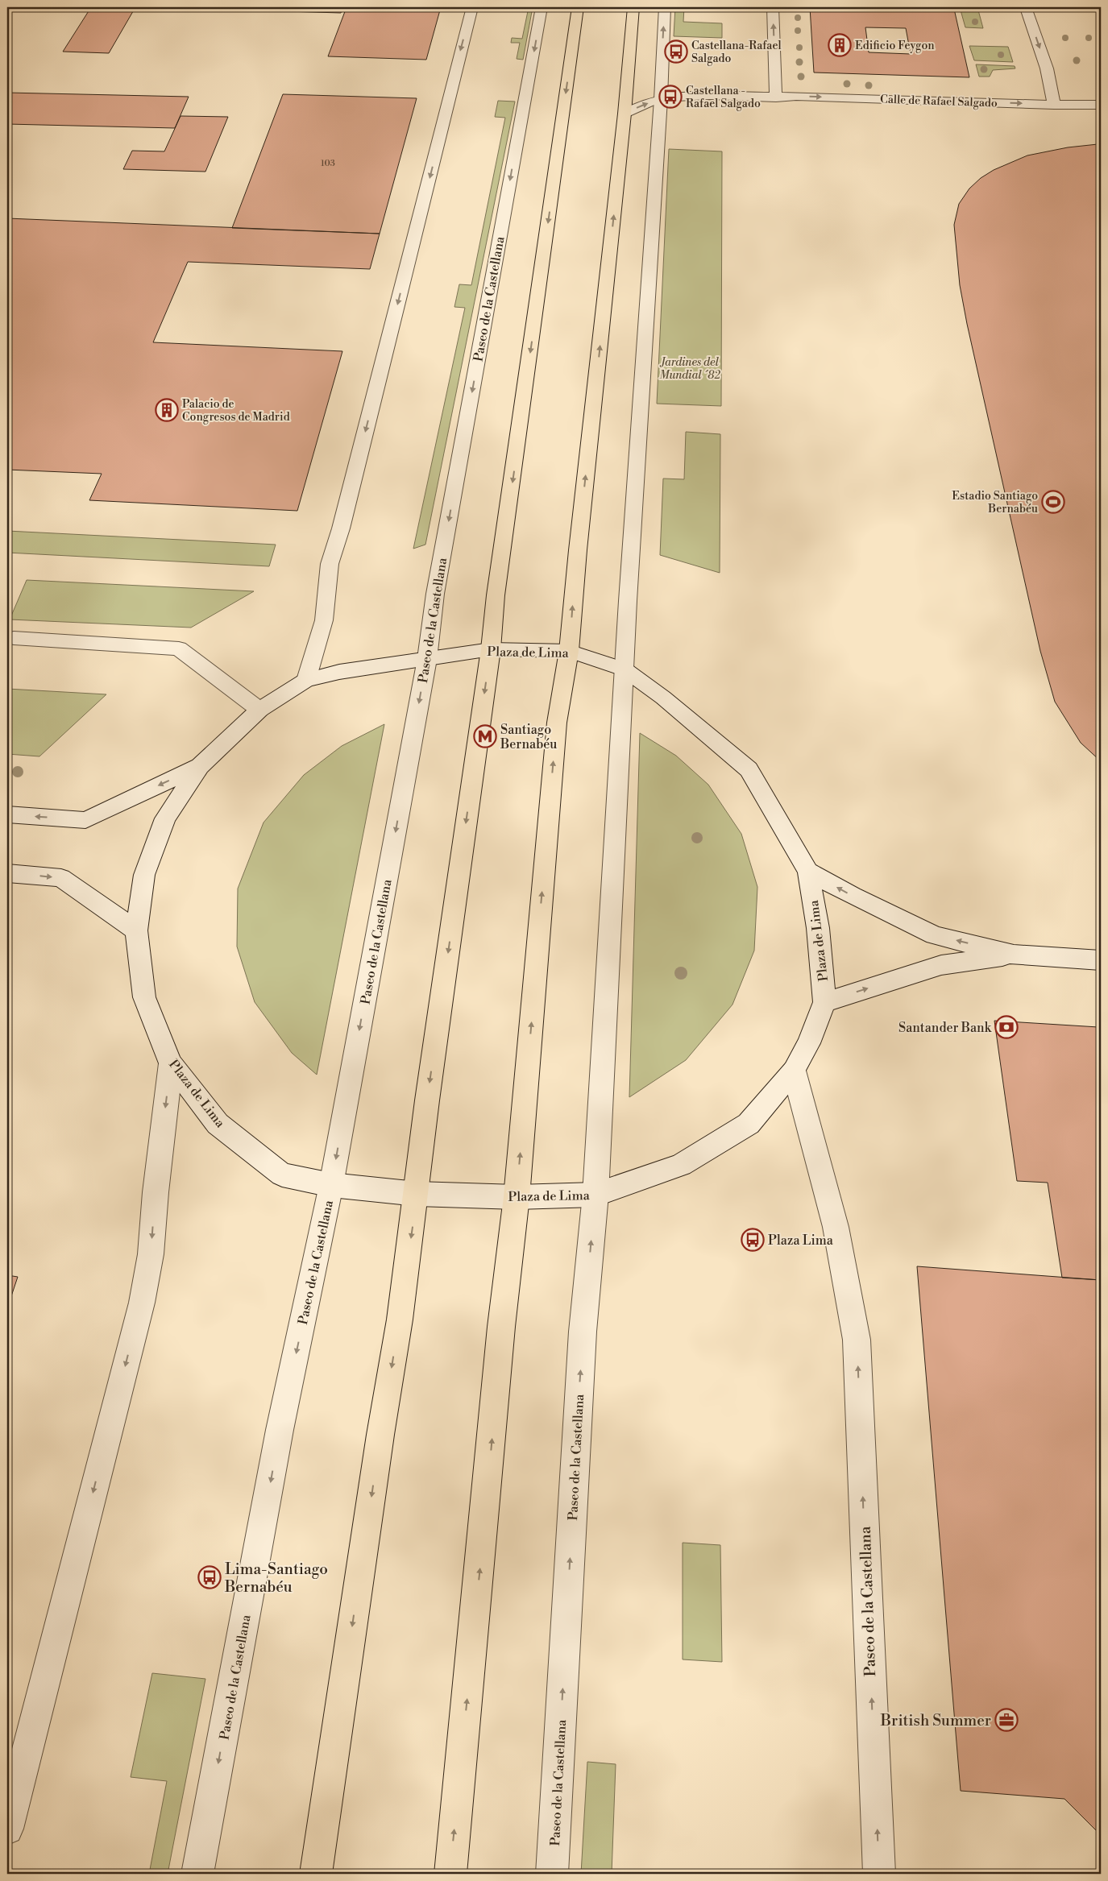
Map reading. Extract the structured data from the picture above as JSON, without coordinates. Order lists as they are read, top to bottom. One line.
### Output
{"streets":{"street":["Calle de Rafael Salgado","Paseo de la Castellana","Plaza de Lima"]},"crossings":[["Paseo de la Castellana","Plaza de Lima"]],"one_way":["Calle de Rafael Salgado"],"parks":["Jardines del Mundial ´82"],"places":{"building":["Edificio Feygon","Palacio de Congresos de Madrid"],"bus stop":["Castellana-Rafael Salgado","Castellana - Rafael Salgado","Plaza Lima","Lima-Santiago Bernabéu"],"sports":["Estadio Santiago Bernabéu"],"metro station":["Santiago Bernabéu"],"bank":["Santander Bank"],"office":["British Summer"]},"house_numbers":["103"]}
